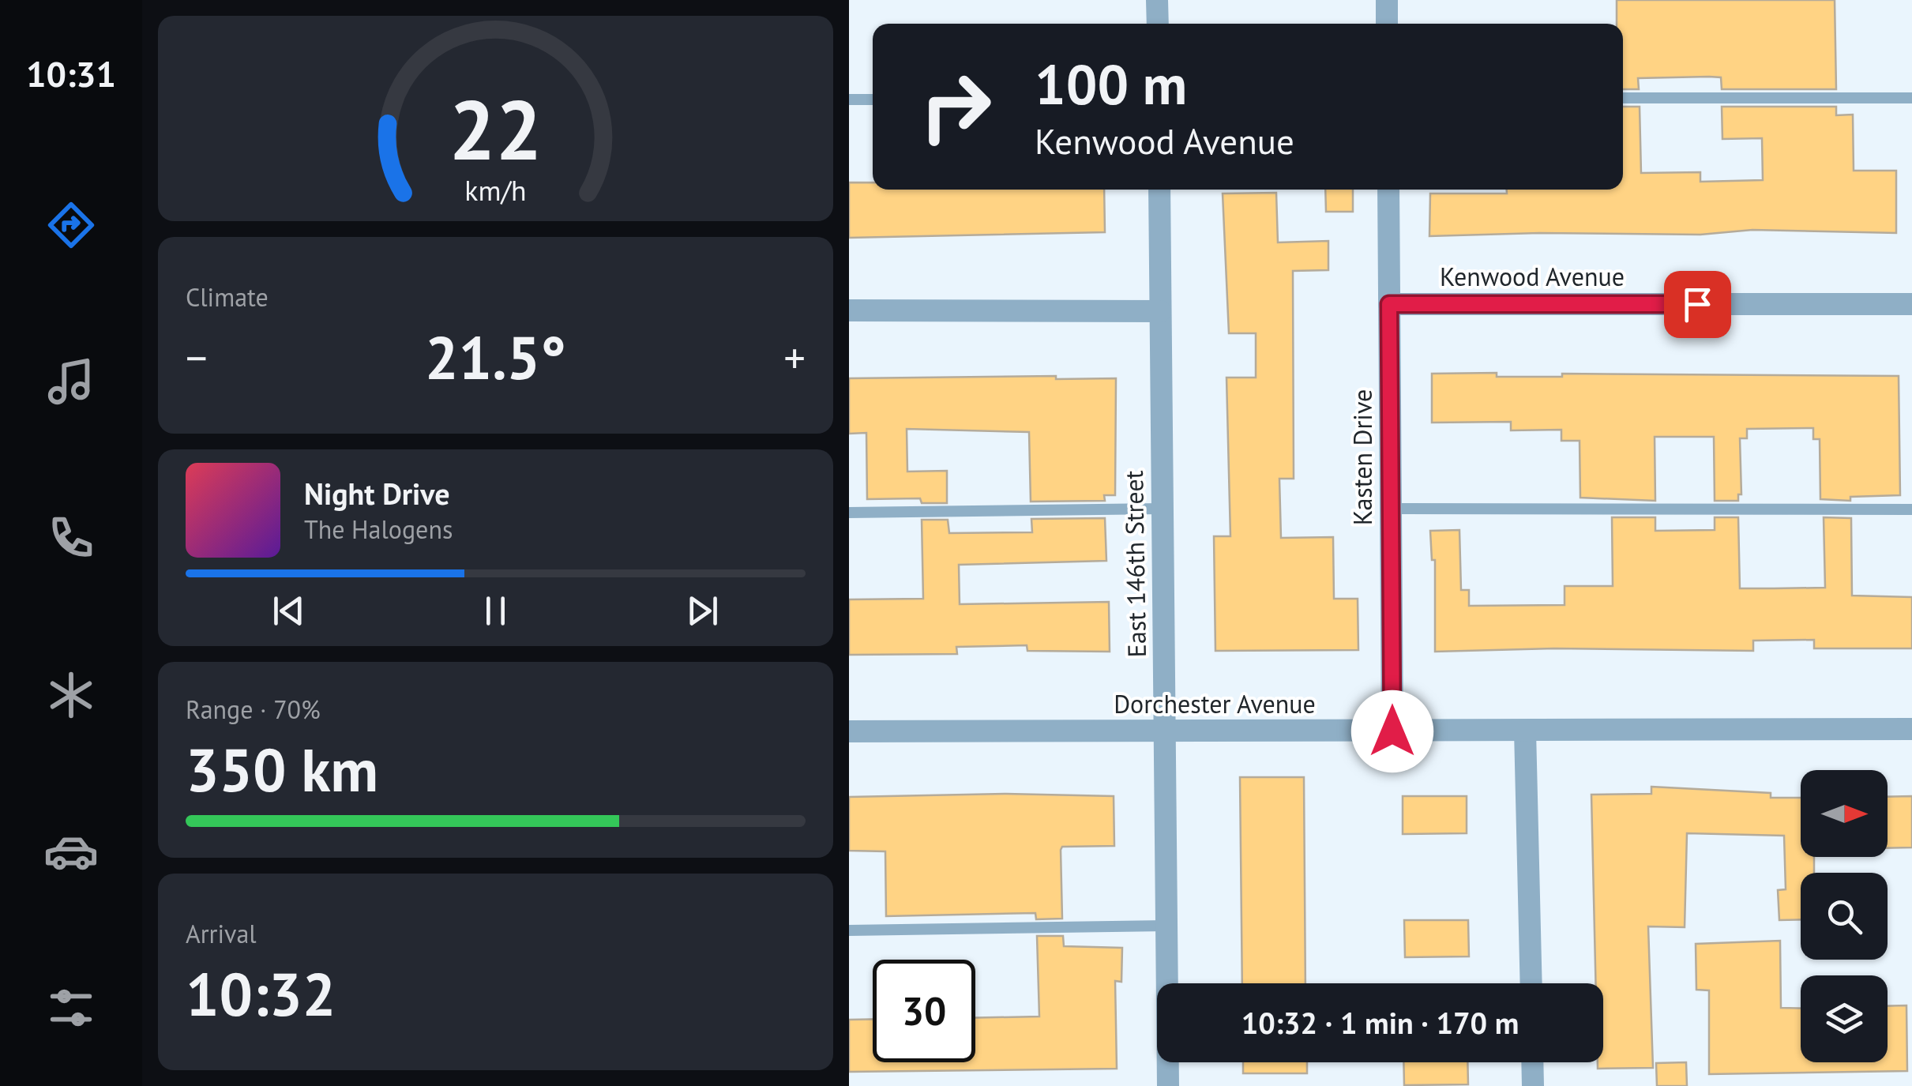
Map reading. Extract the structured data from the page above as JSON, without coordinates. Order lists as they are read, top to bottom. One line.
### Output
{"streets":{"street":["Kenwood Avenue","Kasten Drive","East 146th Street","Dorchester Avenue"]},"crossings":[["Kenwood Avenue","Kasten Drive"],["Kasten Drive","Dorchester Avenue"],["East 146th Street","Dorchester Avenue"]],"north":"right","page":{"tabs":"10:31","turn":["100 m","Kenwood Avenue"],"tile":["Climate",["Range · 70%","350 km"],["Arrival","10:32"]],"heat":["−","21.5°","+"],"song":["Night Drive","The Halogens"],"limit":"30","trip":"10:32 · 1 min · 170 m","gauge":["22","km/h"]}}
